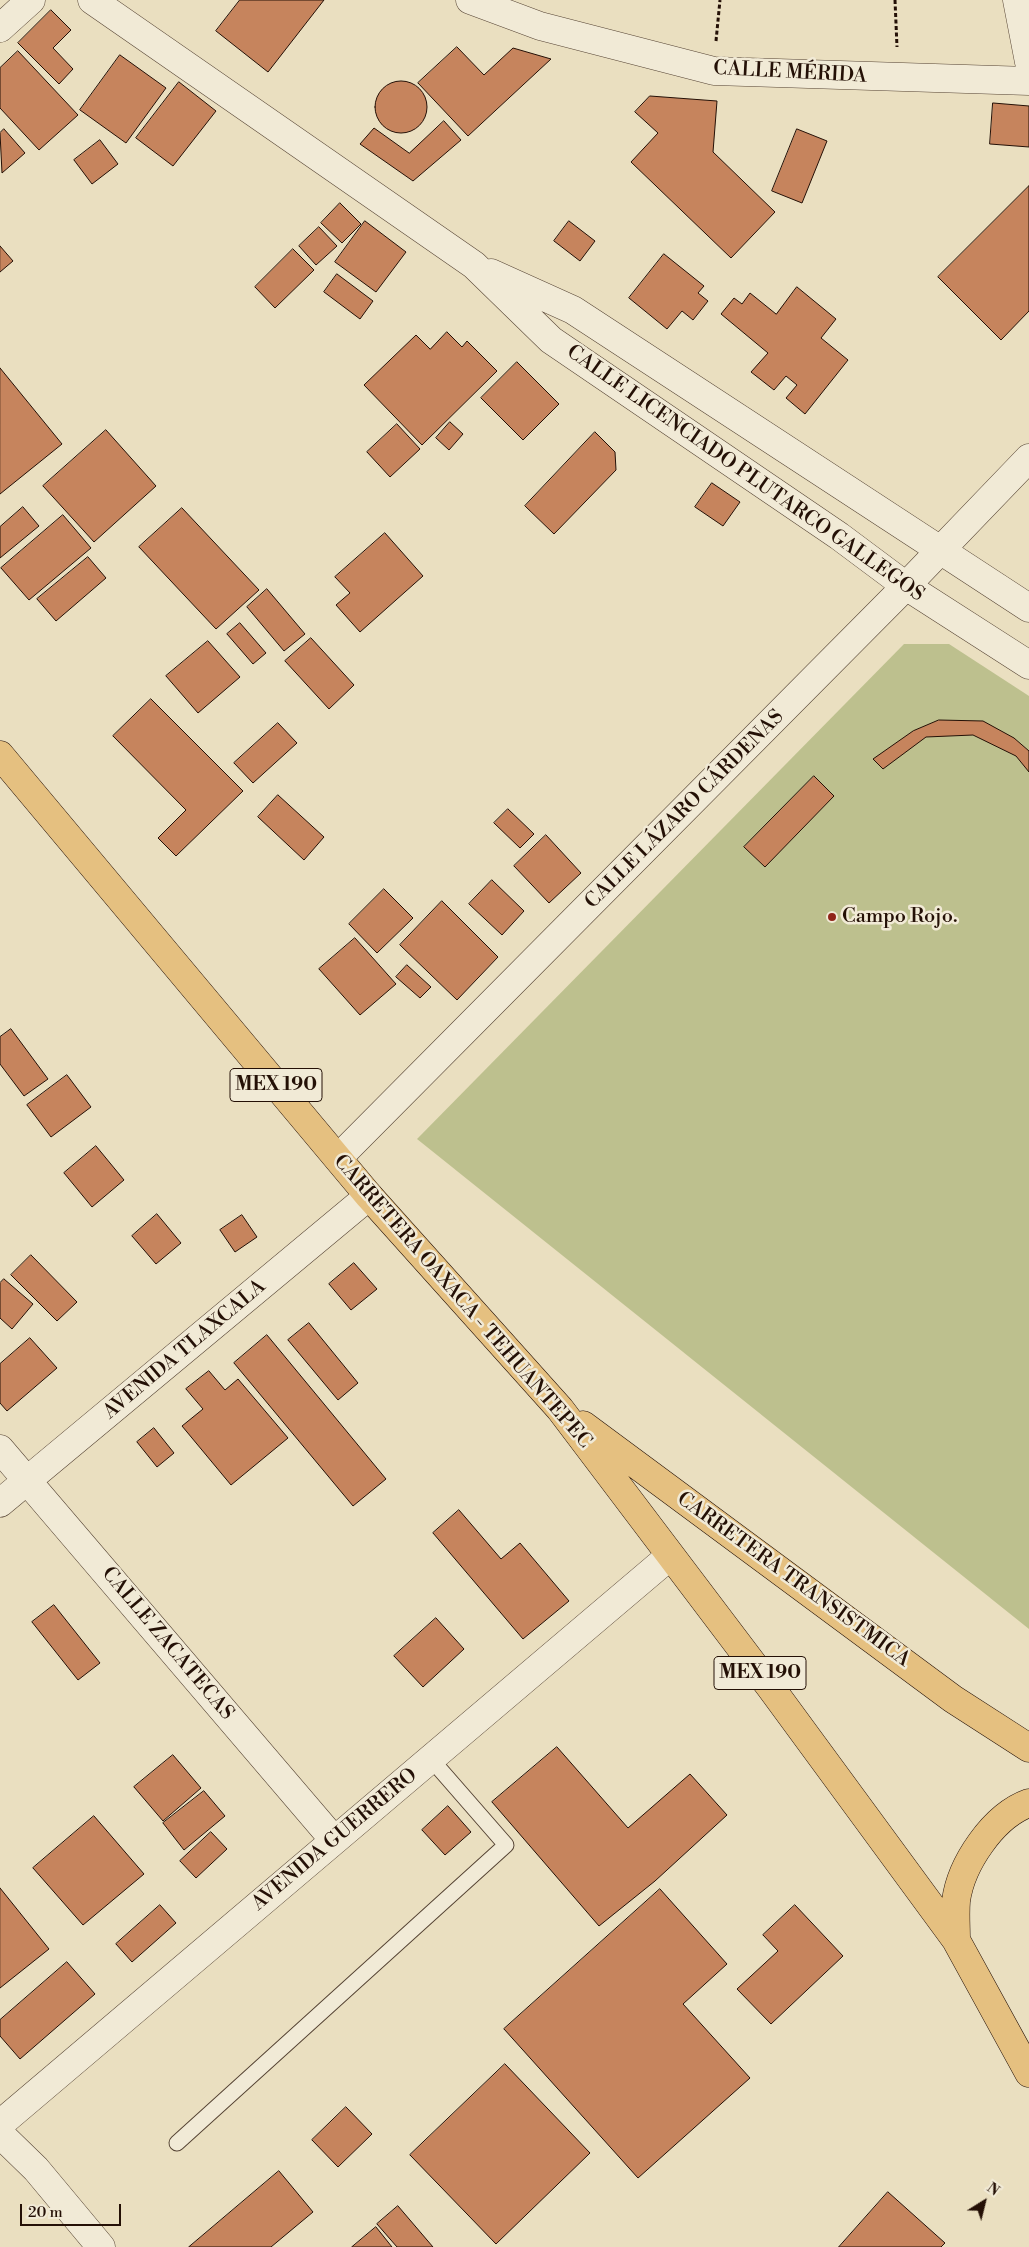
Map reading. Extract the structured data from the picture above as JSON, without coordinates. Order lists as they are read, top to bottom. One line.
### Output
{"streets":{"main road":["MEX 190","CARRETERA OAXACA - TEHUANTEPEC","CARRETERA TRANSISTMICA"],"street":["CALLE MÉRIDA","CALLE LICENCIADO PLUTARCO GALLEGOS","CALLE LÁZARO CÁRDENAS","AVENIDA TLAXCALA","CALLE ZACATECAS","AVENIDA GUERRERO"]},"crossings":[["CALLE LICENCIADO PLUTARCO GALLEGOS","CALLE LÁZARO CÁRDENAS"],["CALLE LÁZARO CÁRDENAS","CARRETERA OAXACA - TEHUANTEPEC"],["CARRETERA OAXACA - TEHUANTEPEC","AVENIDA TLAXCALA"],["CARRETERA OAXACA - TEHUANTEPEC","CARRETERA TRANSISTMICA"],["CARRETERA OAXACA - TEHUANTEPEC","AVENIDA GUERRERO"],["AVENIDA TLAXCALA","CALLE ZACATECAS"],["CALLE ZACATECAS","AVENIDA GUERRERO"]],"places":["Campo Rojo."],"scale_bar":"20 m","north":"top right"}
